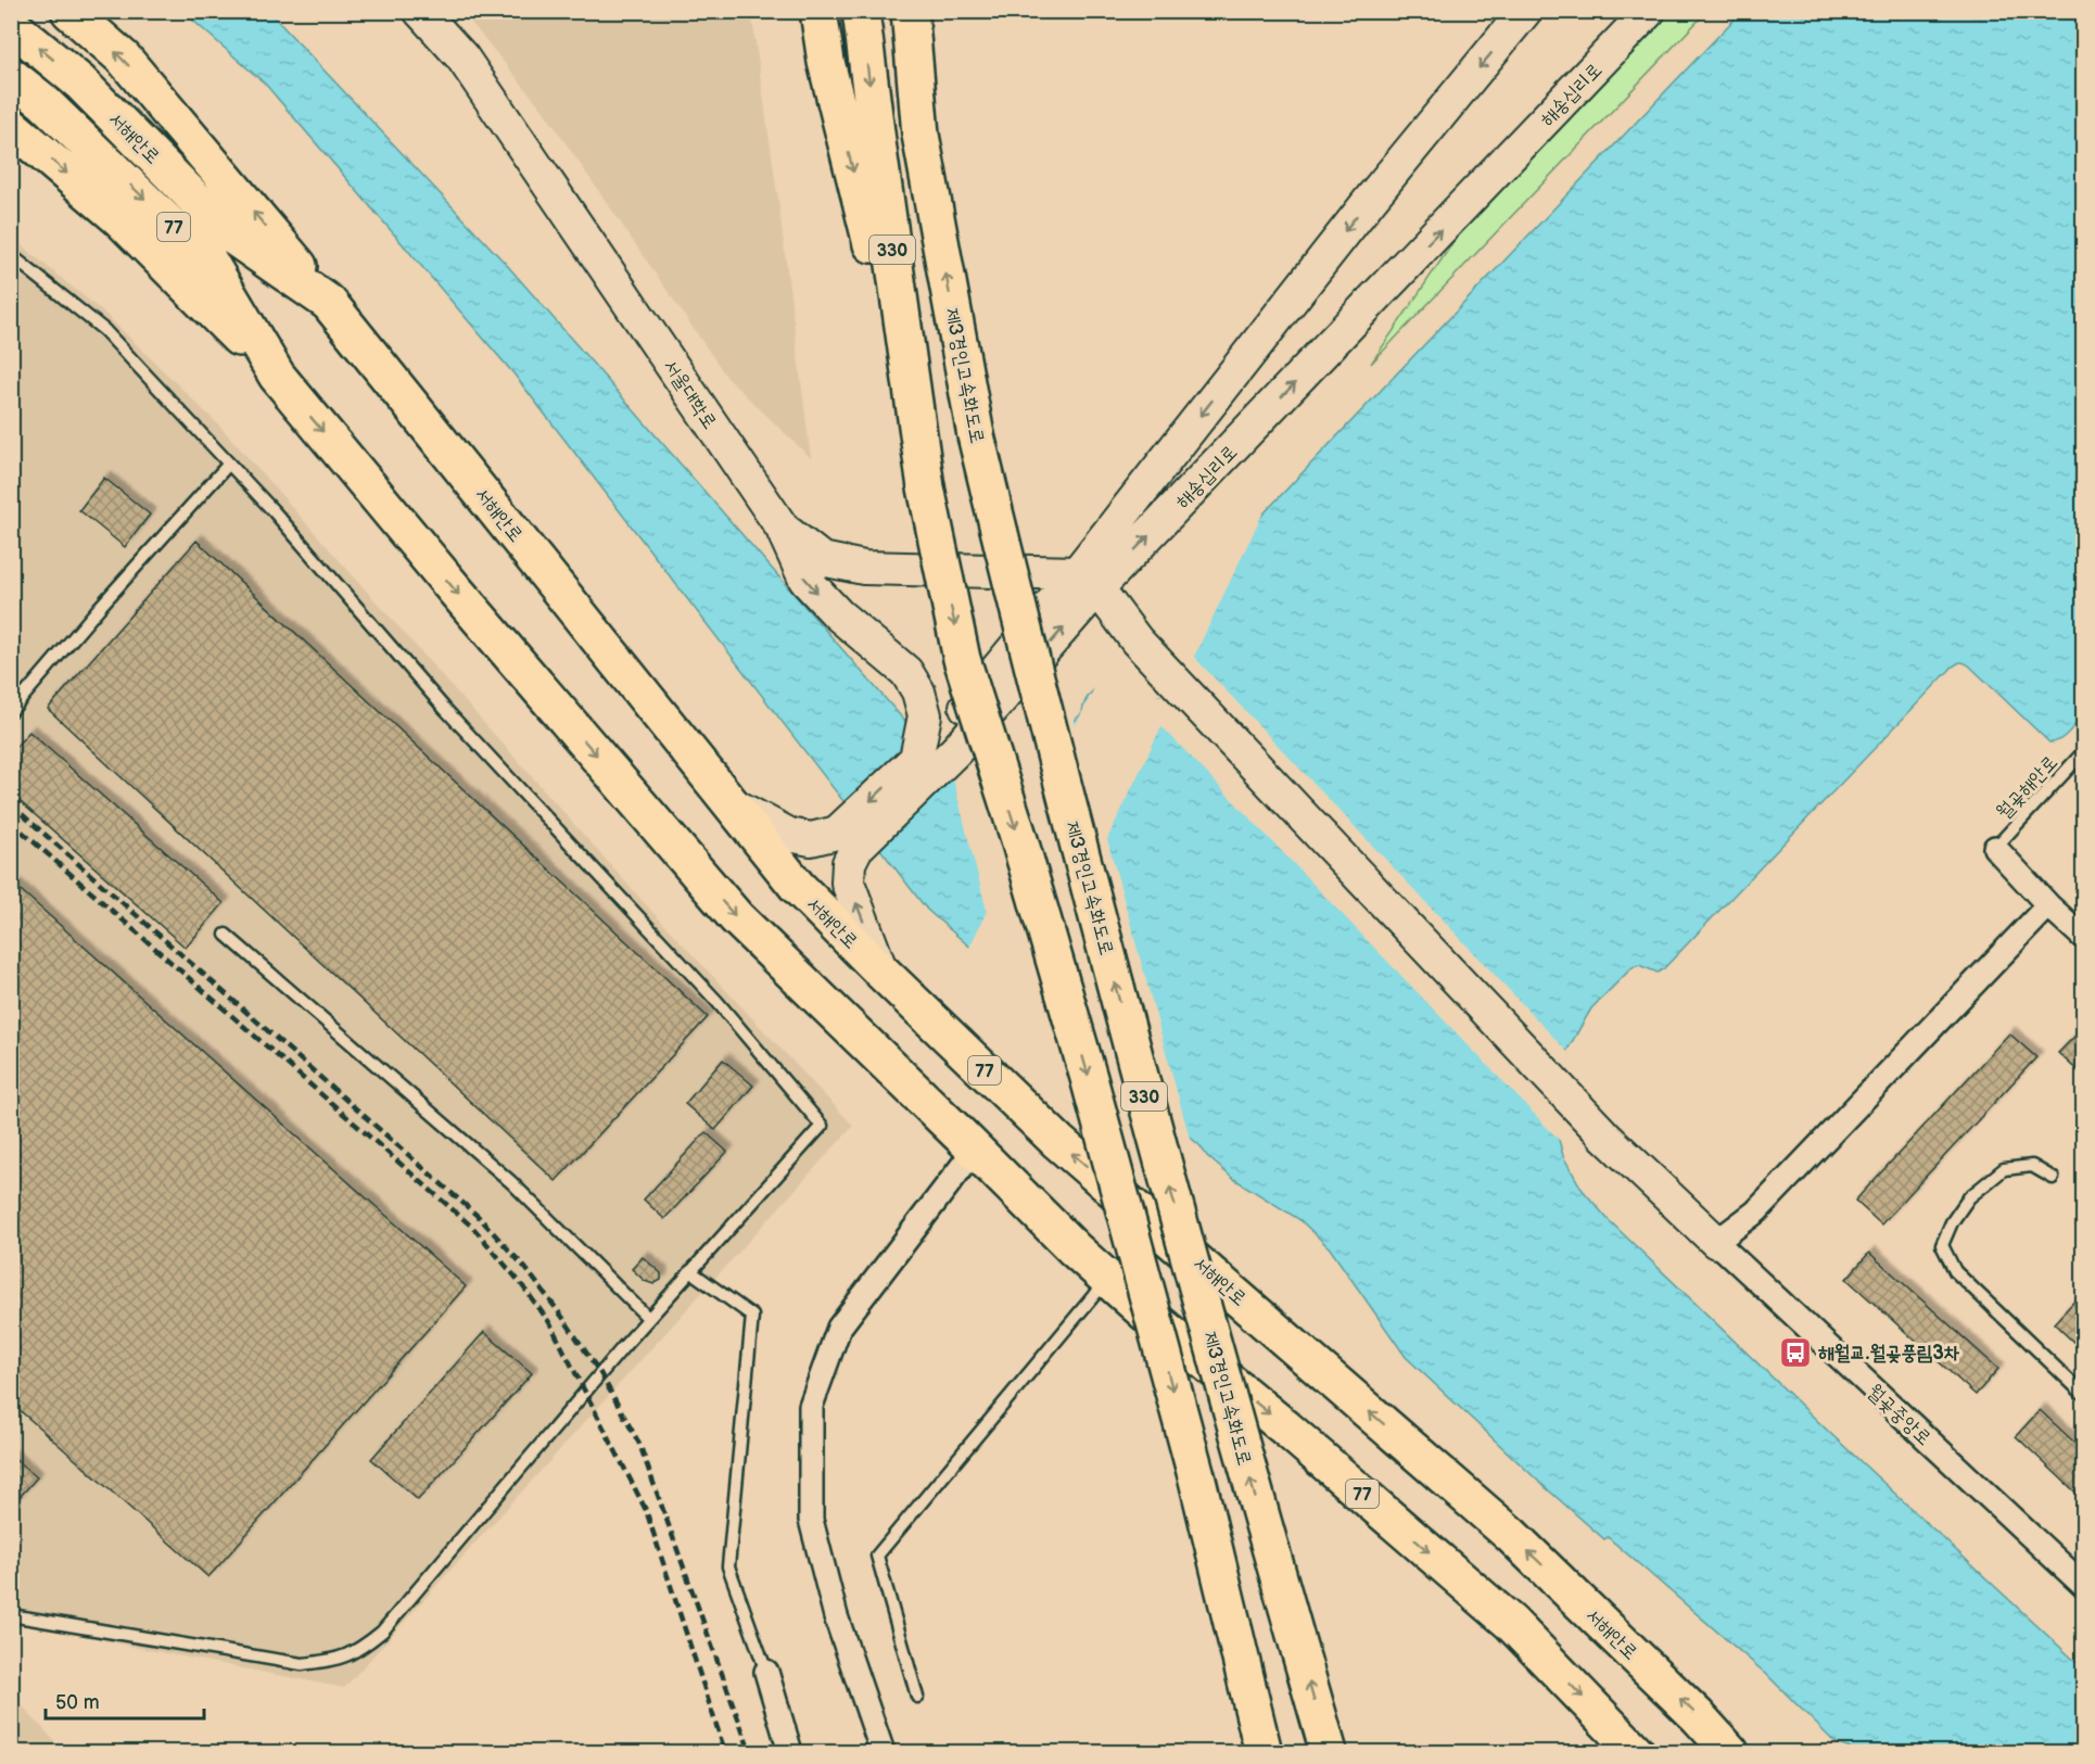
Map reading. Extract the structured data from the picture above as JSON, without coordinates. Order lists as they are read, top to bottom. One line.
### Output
{"streets":{"main road":["해송십리로","서해안로","77","330","제3경인고속화도로","서울대학로"],"street":["월곶중앙로"],"lane":["월곶해안로"]},"crossings":[["해송십리로","서해안로"],["해송십리로","서울대학로"]],"places":{"bus stop":["해월교.월곶풍림3차"]},"scale_bar":"50 m"}
